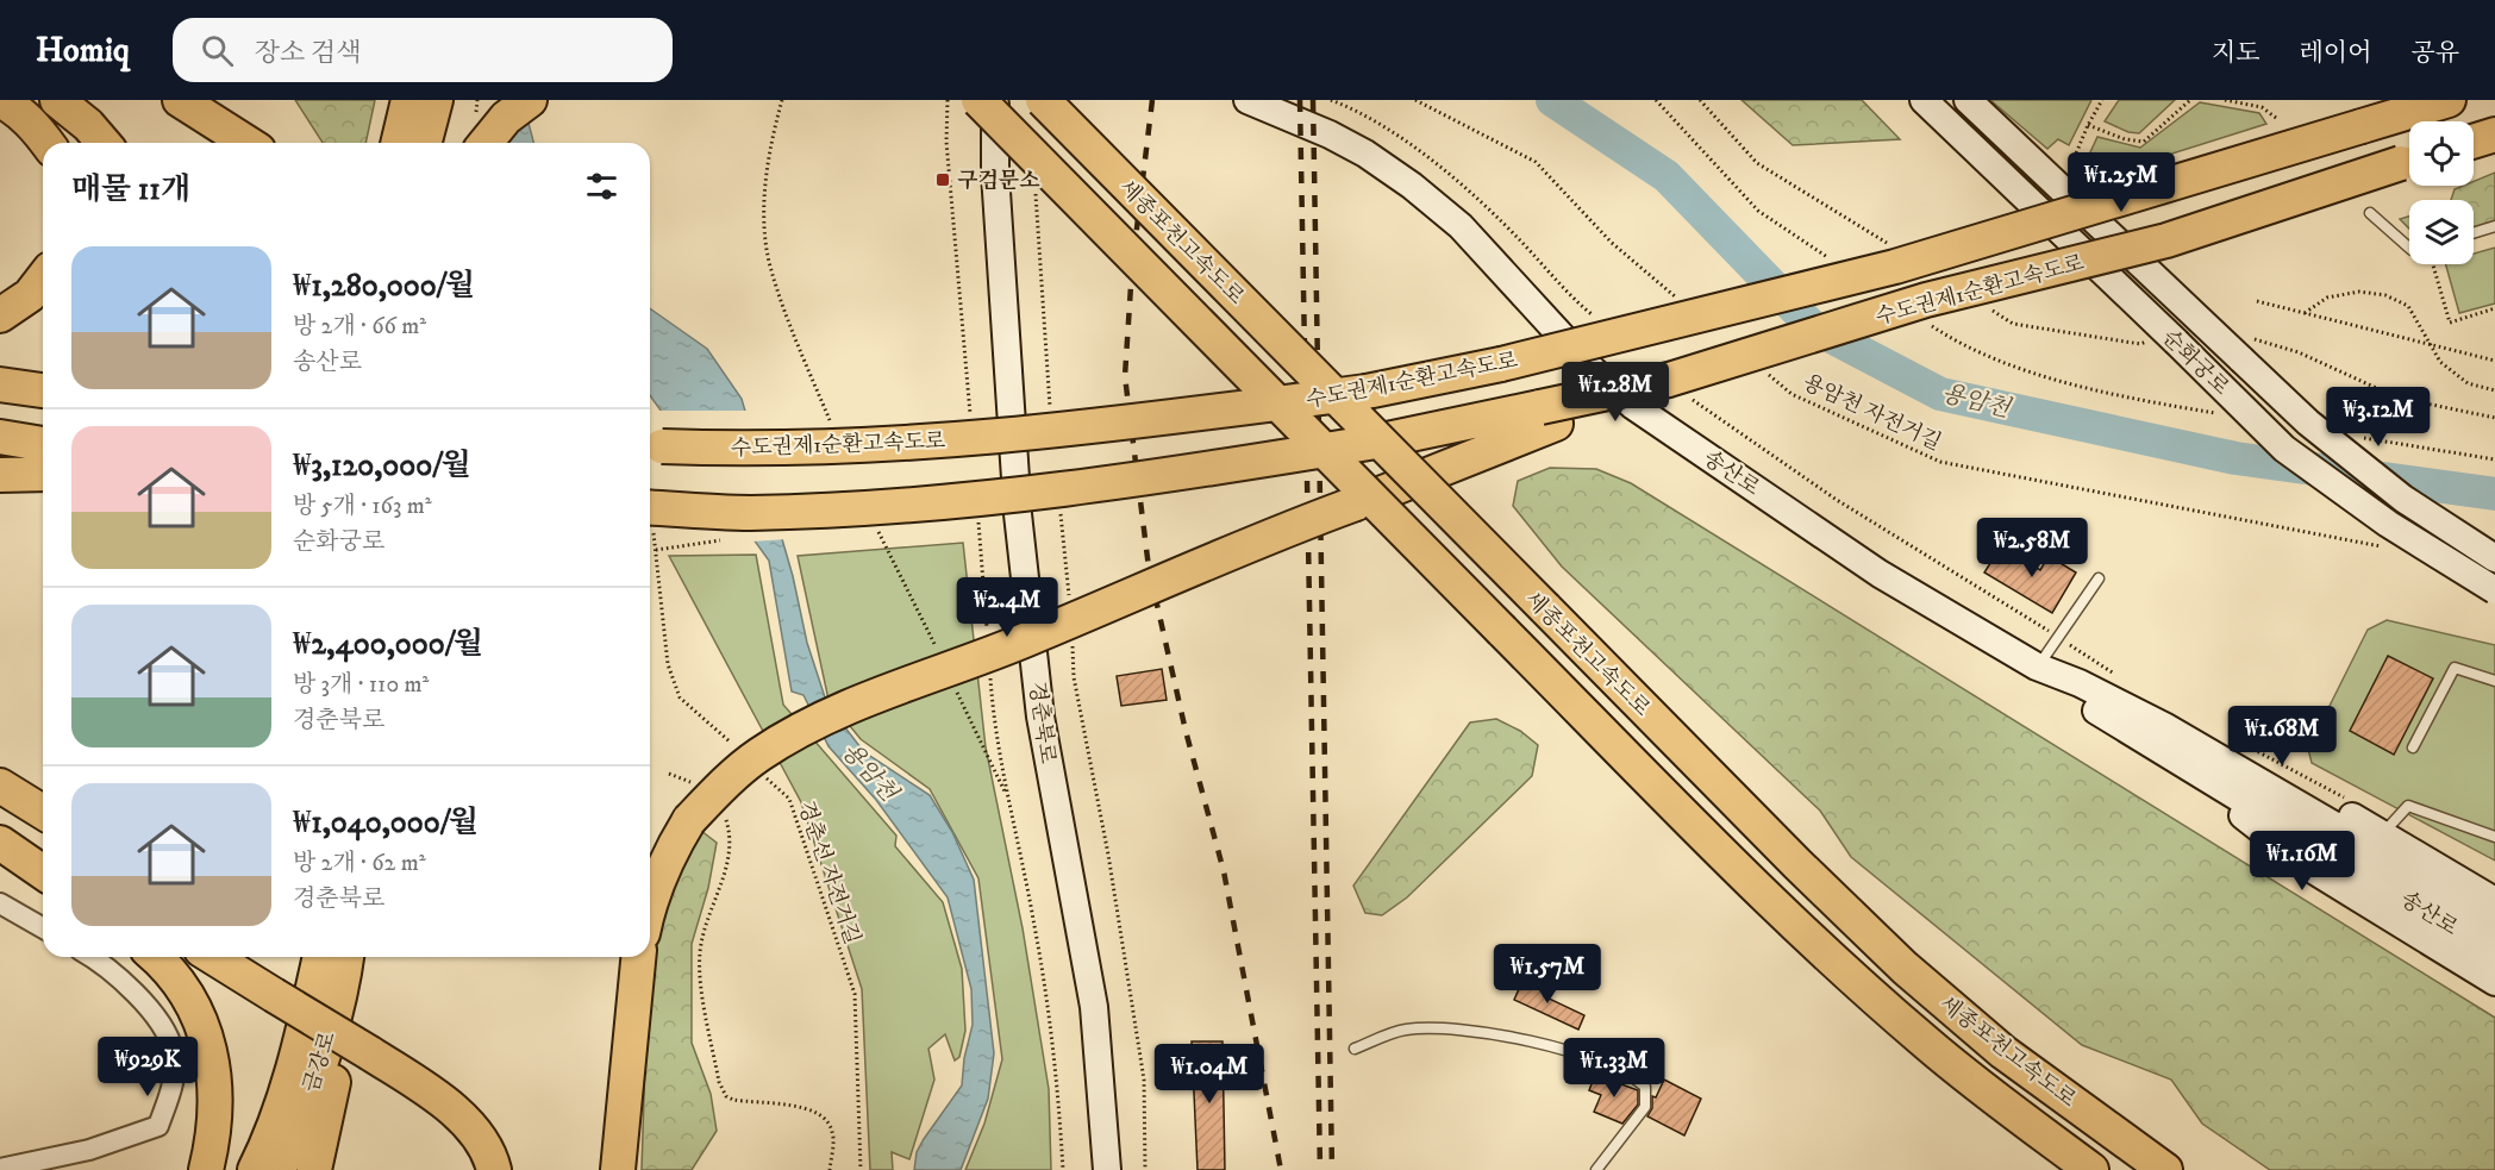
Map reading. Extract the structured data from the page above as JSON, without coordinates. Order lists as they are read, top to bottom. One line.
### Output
{"streets":{"highway":["세종포천고속도로","수도권제1순환고속도로","금강로"],"street":["순화궁로","송산로","경춘북로"],"path":["용암천 자전거길","경춘선 자전거길"]},"water":["용암천"],"places":{"transit":["구검문소"]},"page":{"header":"Homiq","search":"장소 검색","nav":["지도","레이어","공유"],"heading":"매물 11개","price":["₩1.25M","₩1.28M","₩3.12M","₩2.58M","₩2.4M","₩1.68M","₩1.16M","₩1.57M","₩929K","₩1.33M","₩1.04M"],"list":[{"name":"₩1,280,000/월","note":"방 2개 · 66 m² · 송산로"},{"name":"₩3,120,000/월","note":"방 5개 · 163 m² · 순화궁로"},{"name":"₩2,400,000/월","note":"방 3개 · 110 m² · 경춘북로"},{"name":"₩1,040,000/월","note":"방 2개 · 62 m² · 경춘북로"}]}}
